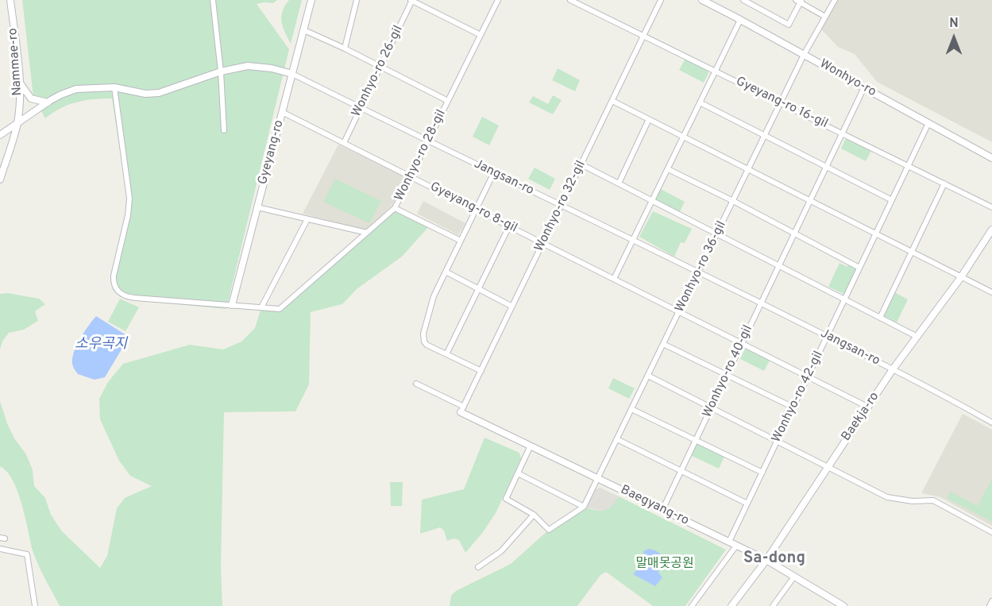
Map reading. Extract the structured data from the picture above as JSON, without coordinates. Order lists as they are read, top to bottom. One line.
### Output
{"streets":{"street":["Nammae-ro","Wonhyo-ro 26-gil","Wonhyo-ro","Gyeyang-ro 16-gil","Gyeyang-ro","Wonhyo-ro 28-gil","Jangsan-ro","Wonhyo-ro 32-gil","Gyeyang-ro 8-gil","Wonhyo-ro 36-gil","Wonhyo-ro 40-gil","Wonhyo-ro 42-gil","Baekja-ro","Baegyang-ro"]},"crossings":[["Nammae-ro","Jangsan-ro"],["Wonhyo-ro 26-gil","Jangsan-ro"],["Wonhyo-ro 26-gil","Gyeyang-ro 8-gil"],["Wonhyo-ro","Wonhyo-ro 36-gil"],["Wonhyo-ro","Wonhyo-ro 40-gil"],["Wonhyo-ro","Wonhyo-ro 42-gil"],["Gyeyang-ro 16-gil","Wonhyo-ro 32-gil"],["Gyeyang-ro 16-gil","Wonhyo-ro 36-gil"],["Gyeyang-ro 16-gil","Wonhyo-ro 40-gil"],["Gyeyang-ro 16-gil","Wonhyo-ro 42-gil"],["Gyeyang-ro","Wonhyo-ro 28-gil"],["Gyeyang-ro","Jangsan-ro"],["Gyeyang-ro","Gyeyang-ro 8-gil"],["Wonhyo-ro 28-gil","Jangsan-ro"],["Wonhyo-ro 28-gil","Gyeyang-ro 8-gil"],["Jangsan-ro","Wonhyo-ro 32-gil"],["Jangsan-ro","Wonhyo-ro 36-gil"],["Jangsan-ro","Wonhyo-ro 40-gil"],["Jangsan-ro","Wonhyo-ro 42-gil"],["Jangsan-ro","Baekja-ro"],["Wonhyo-ro 32-gil","Gyeyang-ro 8-gil"],["Wonhyo-ro 32-gil","Baegyang-ro"],["Gyeyang-ro 8-gil","Wonhyo-ro 36-gil"],["Gyeyang-ro 8-gil","Wonhyo-ro 40-gil"],["Gyeyang-ro 8-gil","Wonhyo-ro 42-gil"],["Gyeyang-ro 8-gil","Baekja-ro"],["Wonhyo-ro 36-gil","Baegyang-ro"],["Wonhyo-ro 40-gil","Baegyang-ro"],["Wonhyo-ro 42-gil","Baegyang-ro"],["Baekja-ro","Baegyang-ro"]],"districts":["Sa-dong"],"water":["소우곡지"],"parks":["말매못공원"],"north":"top"}
